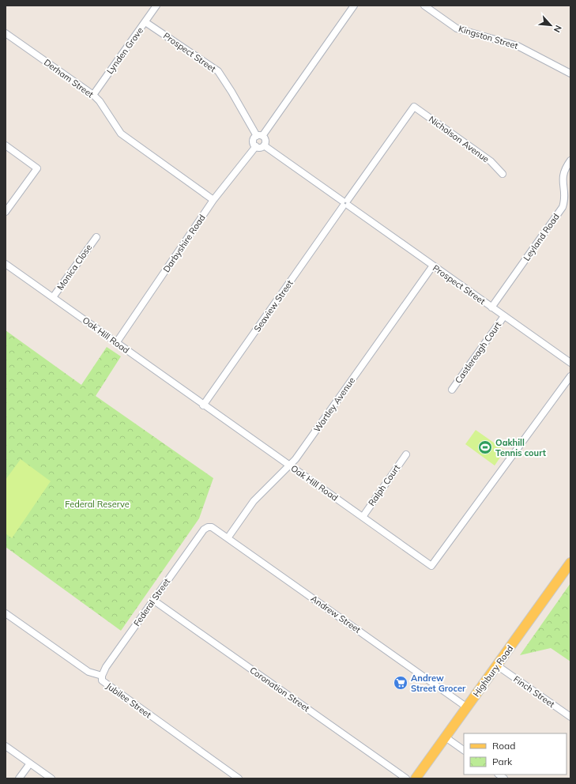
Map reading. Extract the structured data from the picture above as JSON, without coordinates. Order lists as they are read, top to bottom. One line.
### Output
{"streets":{"main road":["Highbury Road"],"street":["Kingston Street","Lynden Grove","Prospect Street","Derham Street","Nicholson Avenue","Leyland Road","Darbyshire Road","Monica Close","Seaview Street","Oak Hill Road","Castlereagh Court","Wortley Avenue","Ralph Court","Federal Street","Andrew Street","Coronation Street","Finch Street","Jubilee Street"]},"crossings":[["Lynden Grove","Prospect Street"],["Lynden Grove","Derham Street"],["Prospect Street","Leyland Road"],["Prospect Street","Darbyshire Road"],["Prospect Street","Seaview Street"],["Prospect Street","Castlereagh Court"],["Prospect Street","Wortley Avenue"],["Derham Street","Darbyshire Road"],["Nicholson Avenue","Seaview Street"],["Darbyshire Road","Oak Hill Road"],["Monica Close","Oak Hill Road"],["Seaview Street","Oak Hill Road"],["Oak Hill Road","Wortley Avenue"],["Oak Hill Road","Ralph Court"],["Wortley Avenue","Andrew Street"],["Federal Street","Andrew Street"],["Federal Street","Coronation Street"],["Federal Street","Jubilee Street"],["Andrew Street","Highbury Road"],["Highbury Road","Finch Street"]],"parks":["Federal Reserve"],"places":{"sports":["Oakhill Tennis court"],"supermarket":["Andrew Street Grocer"]},"legend":["Road","Park"],"north":"bottom right"}
